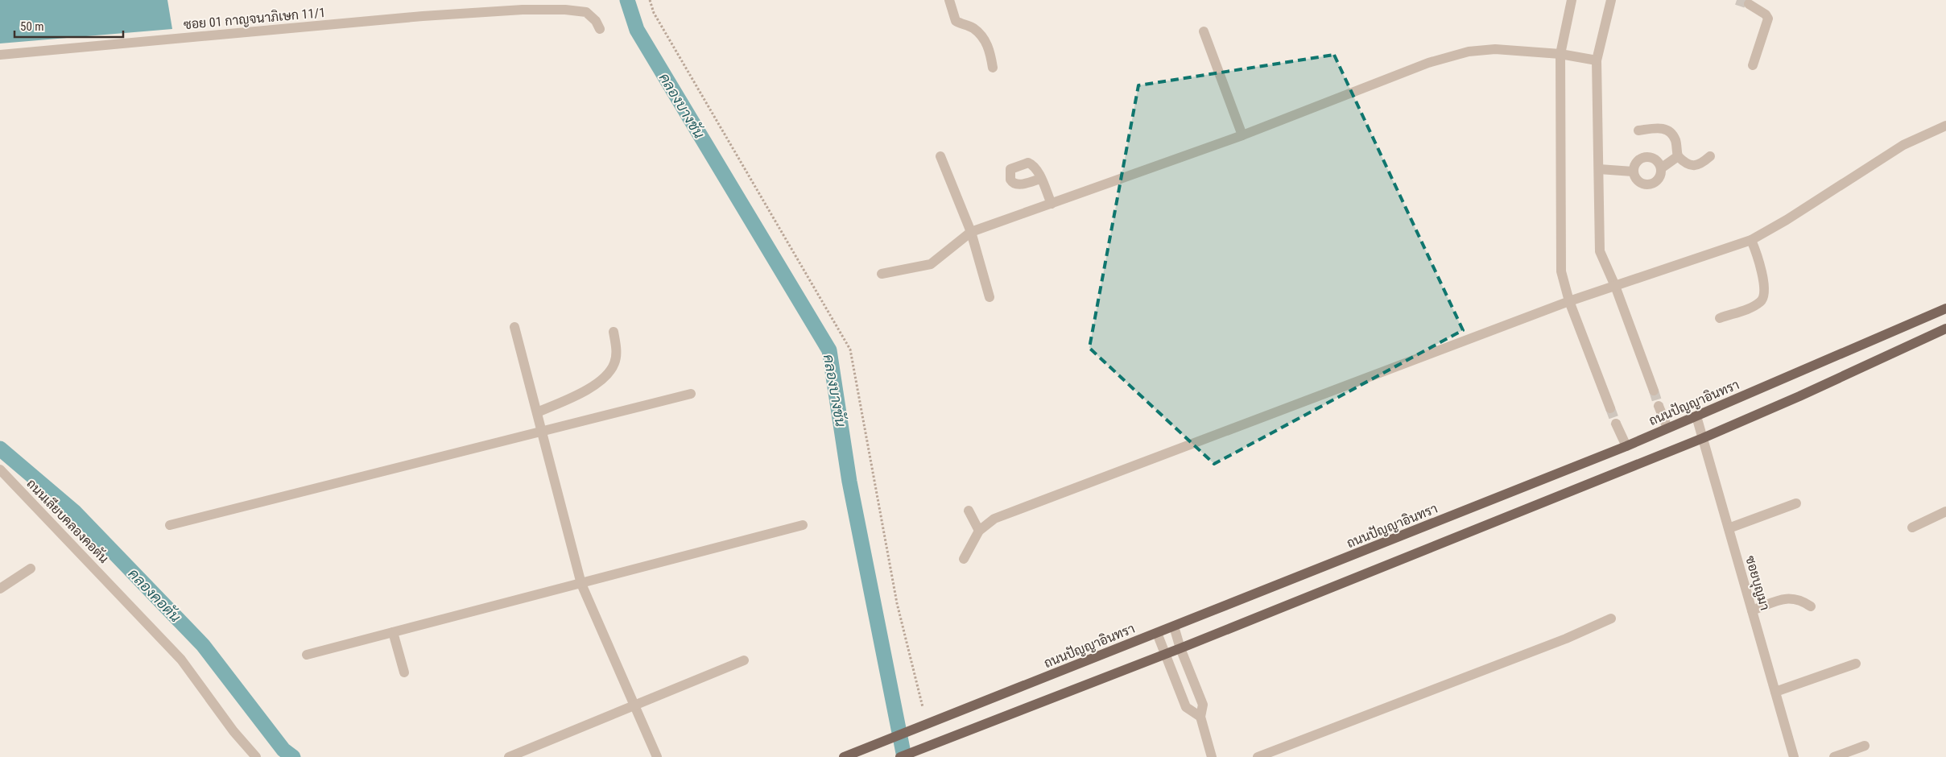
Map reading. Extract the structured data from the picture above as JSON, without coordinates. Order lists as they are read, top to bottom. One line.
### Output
{"streets":{"main road":["ถนนปัญญาอินทรา"],"street":["ซอย 01 กาญจนาภิเษก 11/1","ถนนเลียบคลองคอตัน","ซอยบุญมา"]},"crossings":[["ถนนปัญญาอินทรา","ซอยบุญมา"]],"water":["คลองบางชัน","คลองคอตัน"],"scale_bar":"50 m"}
